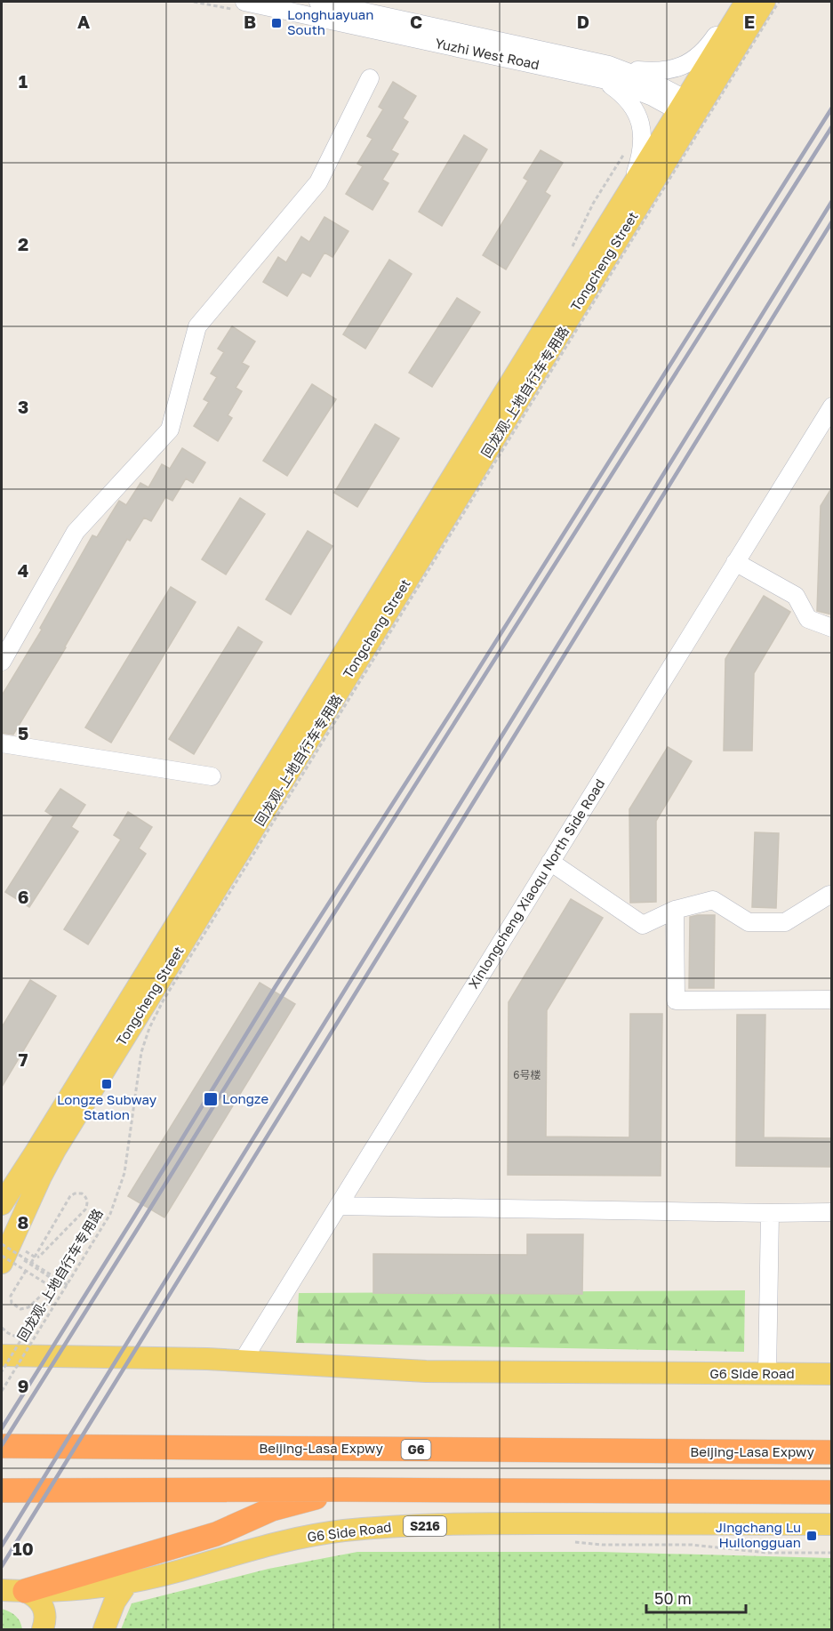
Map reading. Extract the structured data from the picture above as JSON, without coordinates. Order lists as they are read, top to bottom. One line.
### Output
{"streets":{"highway":["Beijing-Lasa Expwy","G6"],"main road":["Tongcheng Street","G6 Side Road","S216"],"street":["Yuzhi West Road","Xinlongcheng Xiaoqu North Side Road"],"path":["回龙观-上地自行车专用路"]},"crossings":[["Yuzhi West Road","Tongcheng Street"],["Xinlongcheng Xiaoqu North Side Road","G6 Side Road"]],"places":{"transit":["Longhuayuan South","Longze Subway Station","Longze","Jingchang Lu Huilongguan"]},"house_numbers":["6号楼"],"scale_bar":"50 m","grid":{"columns":["A","B","C","D","E"],"rows":["1","2","3","4","5","6","7","8","9","10"]}}
